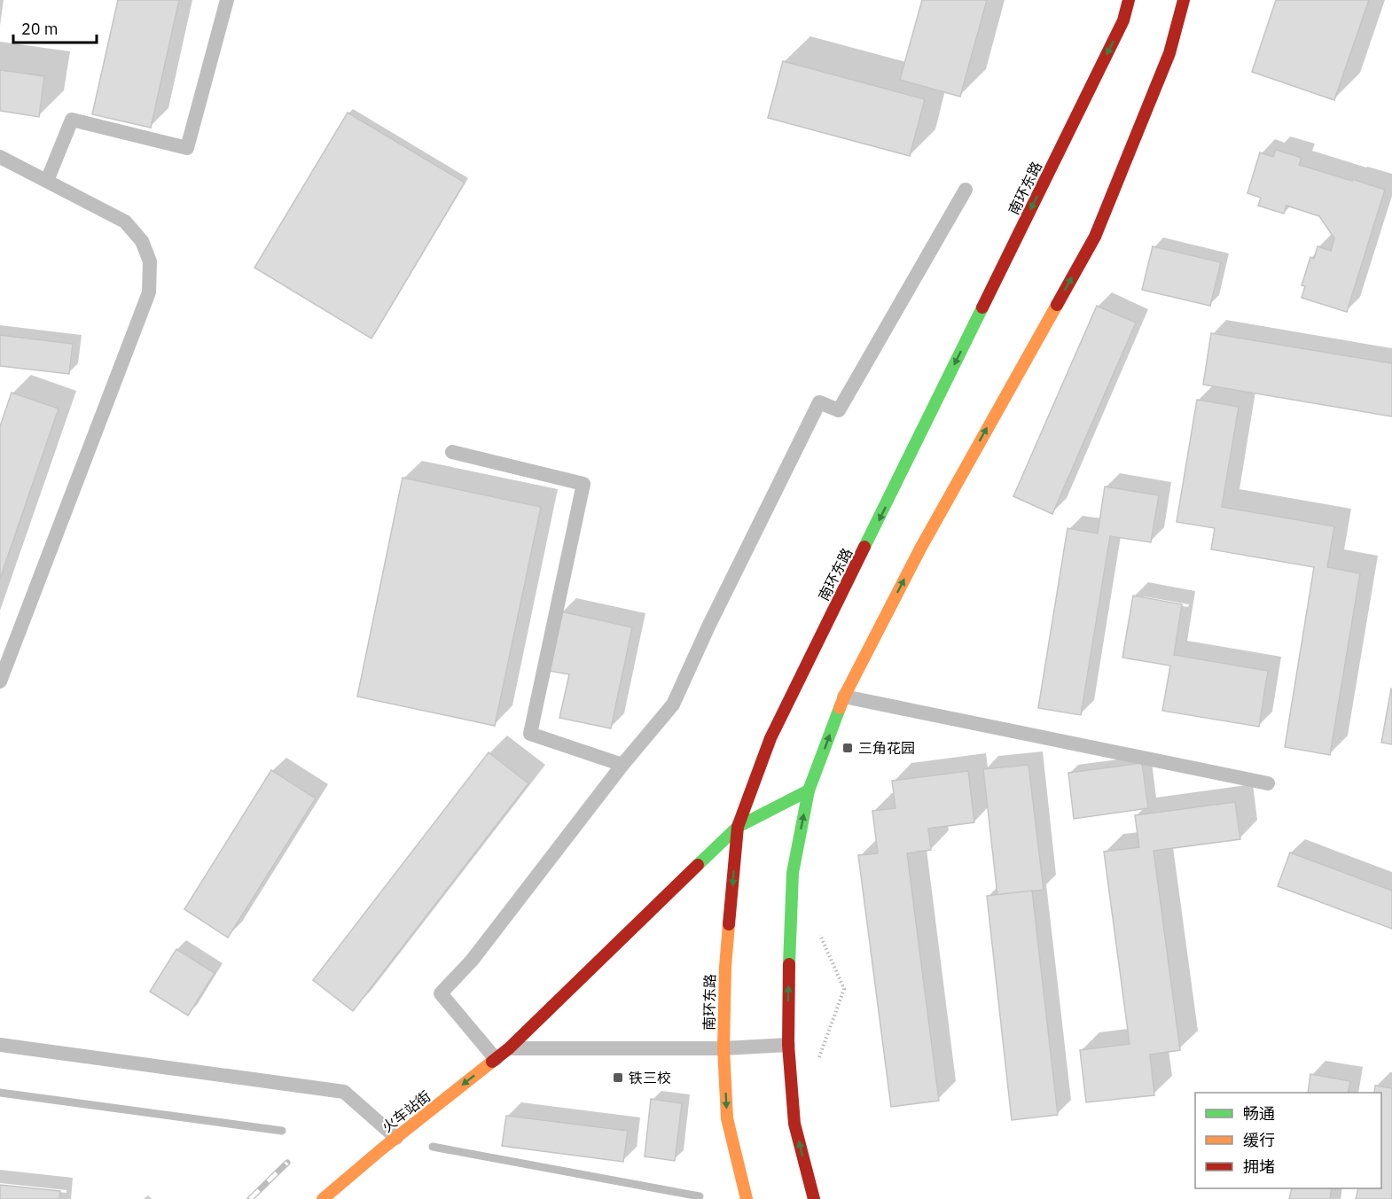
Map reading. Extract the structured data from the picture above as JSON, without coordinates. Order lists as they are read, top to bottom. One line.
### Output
{"streets":{"main road":["南环东路","火车站街"]},"crossings":[["南环东路","火车站街"]],"places":{"transit":["三角花园","铁三校"]},"legend":["畅通","缓行","拥堵"],"scale_bar":"20 m"}
